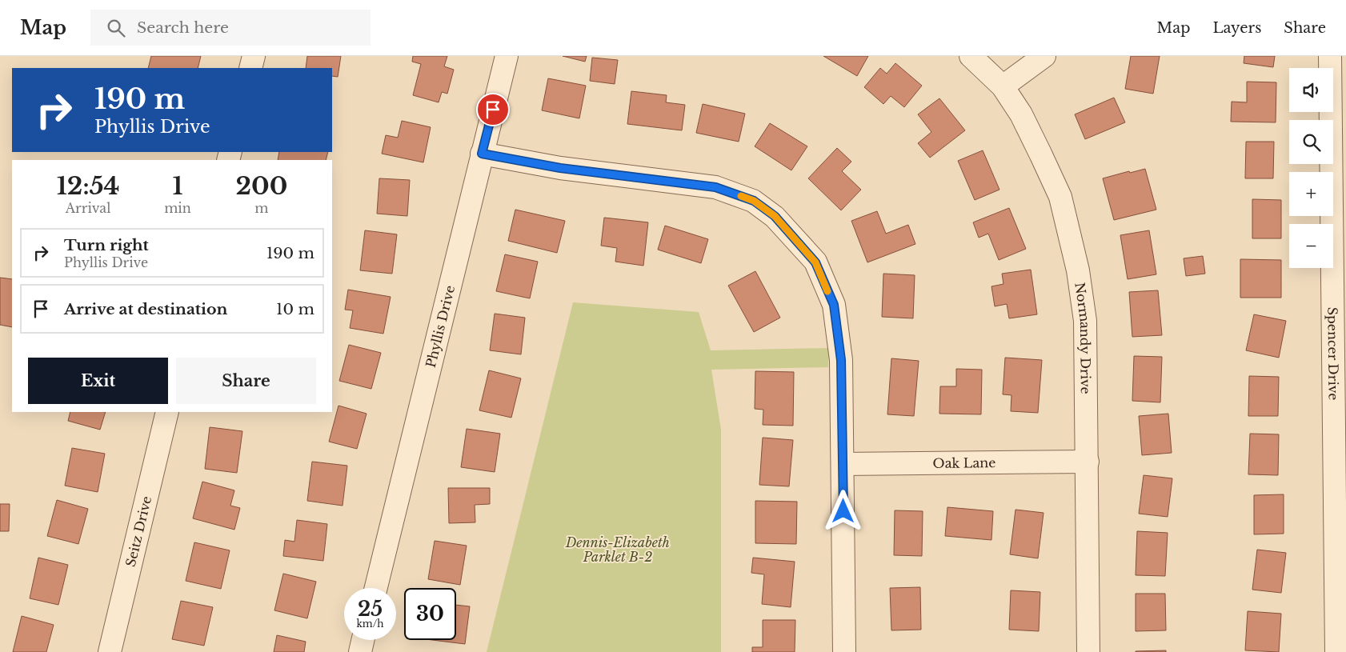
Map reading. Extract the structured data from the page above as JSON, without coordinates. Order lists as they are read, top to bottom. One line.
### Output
{"streets":{"street":["Phyllis Drive","Normandy Drive","Spencer Drive","Oak Lane","Seitz Drive"]},"crossings":[["Normandy Drive","Oak Lane"]],"parks":["Dennis-Elizabeth Parklet B-2"],"page":{"header":"Map","search":"Search here","nav":["Map","Layers","Share"],"map_buttons":["+","−"],"turn":["190 m","Phyllis Drive"],"eta":["12:54","Arrival","1","min","200","m"],"list":[{"name":"Turn right","note":"Phyllis Drive","value":"190 m"},{"name":"Arrive at destination","value":"10 m"}],"buttons":["Exit","Share"],"speed":"25 km/h","limit":"30"}}
